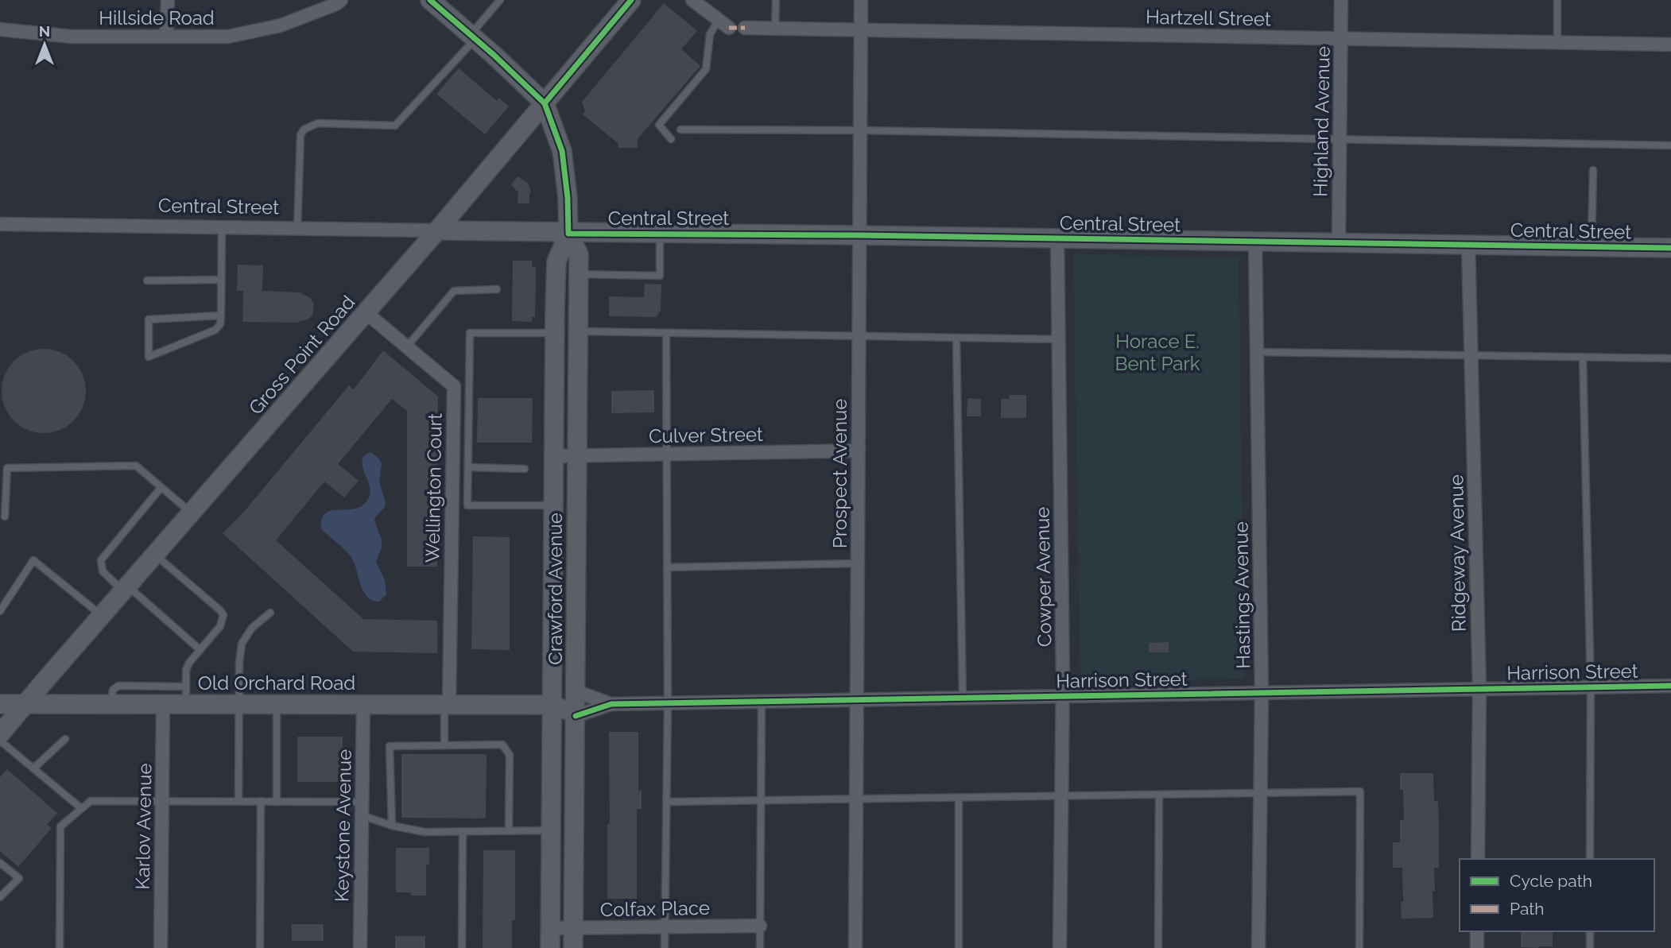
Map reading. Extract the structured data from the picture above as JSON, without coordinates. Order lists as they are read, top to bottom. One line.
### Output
{"streets":{"main road":["Central Street","Gross Point Road","Crawford Avenue","Old Orchard Road"],"street":["Hillside Road","Hartzell Street","Highland Avenue","Culver Street","Prospect Avenue","Wellington Court","Ridgeway Avenue","Cowper Avenue","Hastings Avenue","Harrison Street","Keystone Avenue","Karlov Avenue","Colfax Place"]},"crossings":[["Hartzell Street","Highland Avenue"],["Hartzell Street","Prospect Avenue"],["Highland Avenue","Central Street"],["Central Street","Gross Point Road"],["Central Street","Prospect Avenue"],["Central Street","Ridgeway Avenue"],["Central Street","Cowper Avenue"],["Central Street","Crawford Avenue"],["Central Street","Hastings Avenue"],["Gross Point Road","Wellington Court"],["Gross Point Road","Crawford Avenue"],["Gross Point Road","Old Orchard Road"],["Culver Street","Prospect Avenue"],["Culver Street","Crawford Avenue"],["Prospect Avenue","Harrison Street"],["Wellington Court","Old Orchard Road"],["Ridgeway Avenue","Harrison Street"],["Cowper Avenue","Harrison Street"],["Crawford Avenue","Harrison Street"],["Crawford Avenue","Old Orchard Road"],["Crawford Avenue","Colfax Place"],["Hastings Avenue","Harrison Street"],["Harrison Street","Old Orchard Road"],["Old Orchard Road","Keystone Avenue"],["Old Orchard Road","Karlov Avenue"]],"parks":["Horace E. Bent Park"],"legend":["Cycle path","Path"],"north":"top"}
